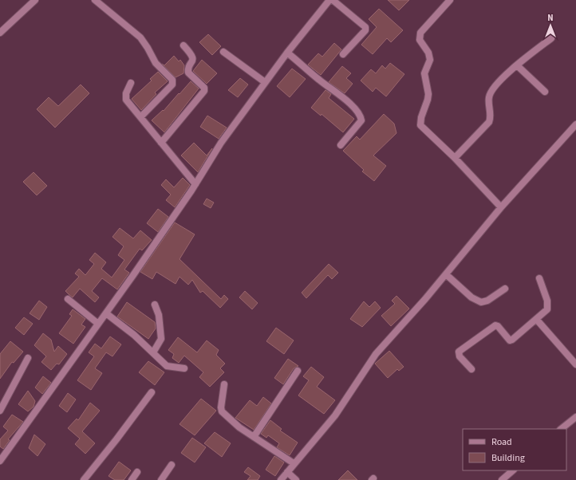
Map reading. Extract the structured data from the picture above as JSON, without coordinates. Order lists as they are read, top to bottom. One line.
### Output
{"legend":["Road","Building"],"north":"top"}
